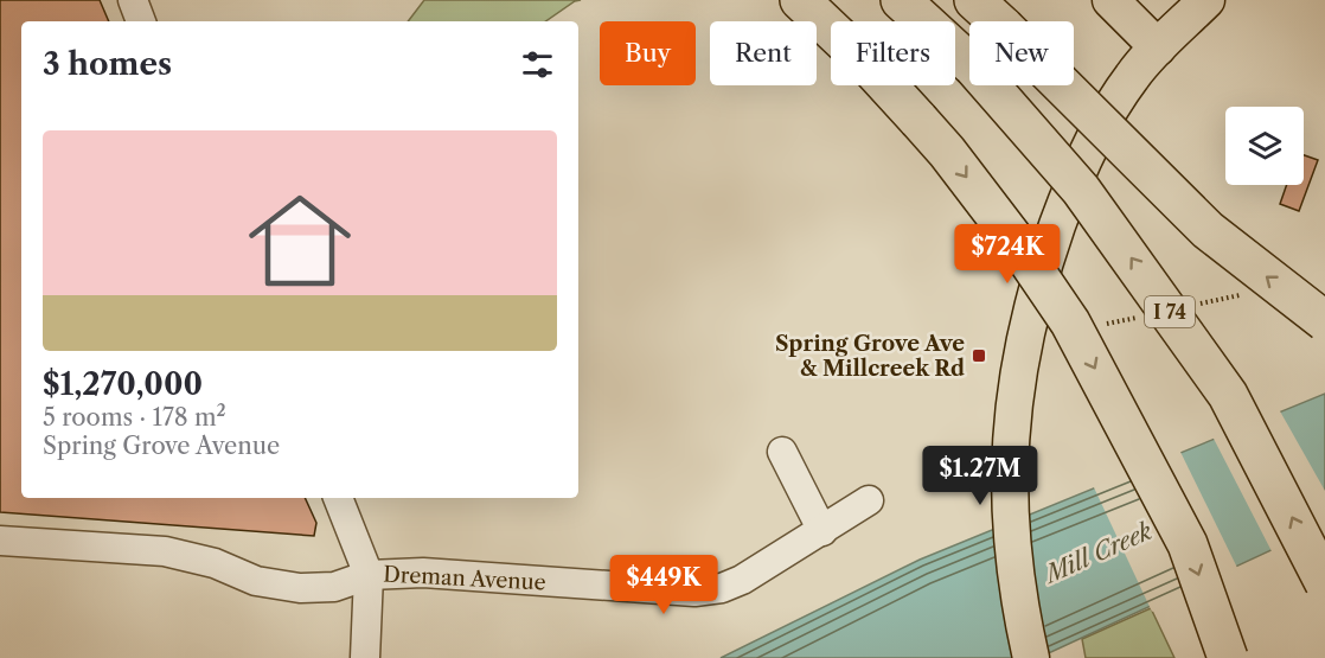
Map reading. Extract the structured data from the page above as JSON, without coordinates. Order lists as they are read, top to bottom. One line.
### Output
{"streets":{"highway":["I 74"],"street":["Dreman Avenue"]},"water":["Mill Creek"],"places":{"transit":["Spring Grove Ave & Millcreek Rd"]},"page":{"chip":["Buy","Rent","Filters","New"],"heading":"3 homes","list":[{"name":"$1,270,000","note":"5 rooms · 178 m² · Spring Grove Avenue"}],"price":["$724K","$1.27M","$449K"]}}
